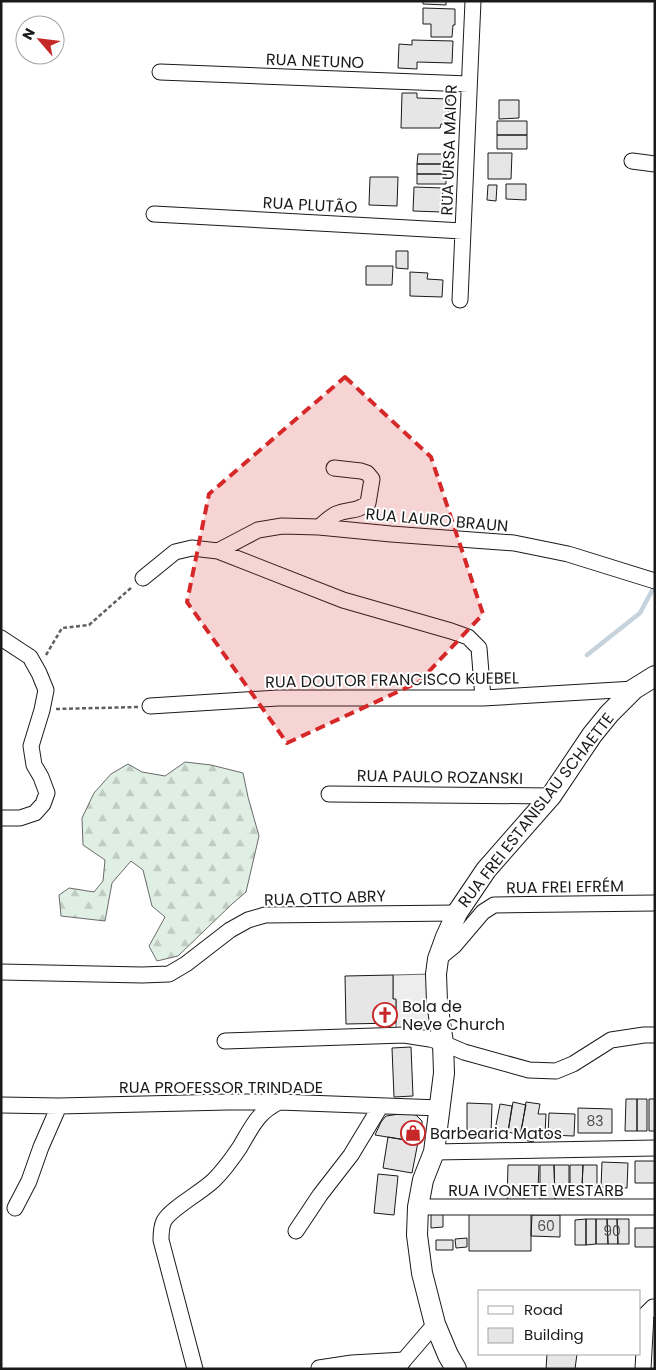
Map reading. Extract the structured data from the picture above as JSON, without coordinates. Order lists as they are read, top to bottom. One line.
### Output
{"streets":{"main road":["RUA FREI ESTANISLAU SCHAETTE"],"street":["RUA NETUNO","RUA URSA MAIOR","RUA PLUTÃO","RUA LAURO BRAUN","RUA DOUTOR FRANCISCO KUEBEL","RUA PAULO ROZANSKI","RUA FREI EFRÉM","RUA OTTO ABRY","RUA PROFESSOR TRINDADE","RUA IVONETE WESTARB"]},"crossings":[["RUA NETUNO","RUA URSA MAIOR"],["RUA URSA MAIOR","RUA PLUTÃO"],["RUA DOUTOR FRANCISCO KUEBEL","RUA FREI ESTANISLAU SCHAETTE"],["RUA PAULO ROZANSKI","RUA FREI ESTANISLAU SCHAETTE"],["RUA FREI ESTANISLAU SCHAETTE","RUA FREI EFRÉM"],["RUA FREI ESTANISLAU SCHAETTE","RUA OTTO ABRY"],["RUA FREI ESTANISLAU SCHAETTE","RUA PROFESSOR TRINDADE"],["RUA FREI ESTANISLAU SCHAETTE","RUA IVONETE WESTARB"]],"places":{"church":["Bola de Neve Church"],"shop":["Barbearia Matos"]},"house_numbers":["83","60","90"],"legend":["Road","Building"],"north":"top left"}
